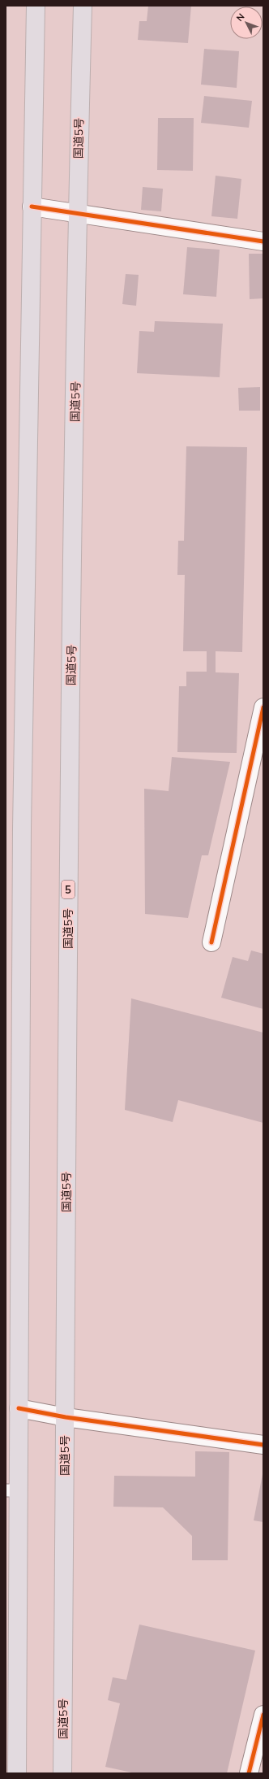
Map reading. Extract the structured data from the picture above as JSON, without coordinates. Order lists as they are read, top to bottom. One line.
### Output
{"streets":{"highway":["国道5号","5"]},"north":"top left"}
